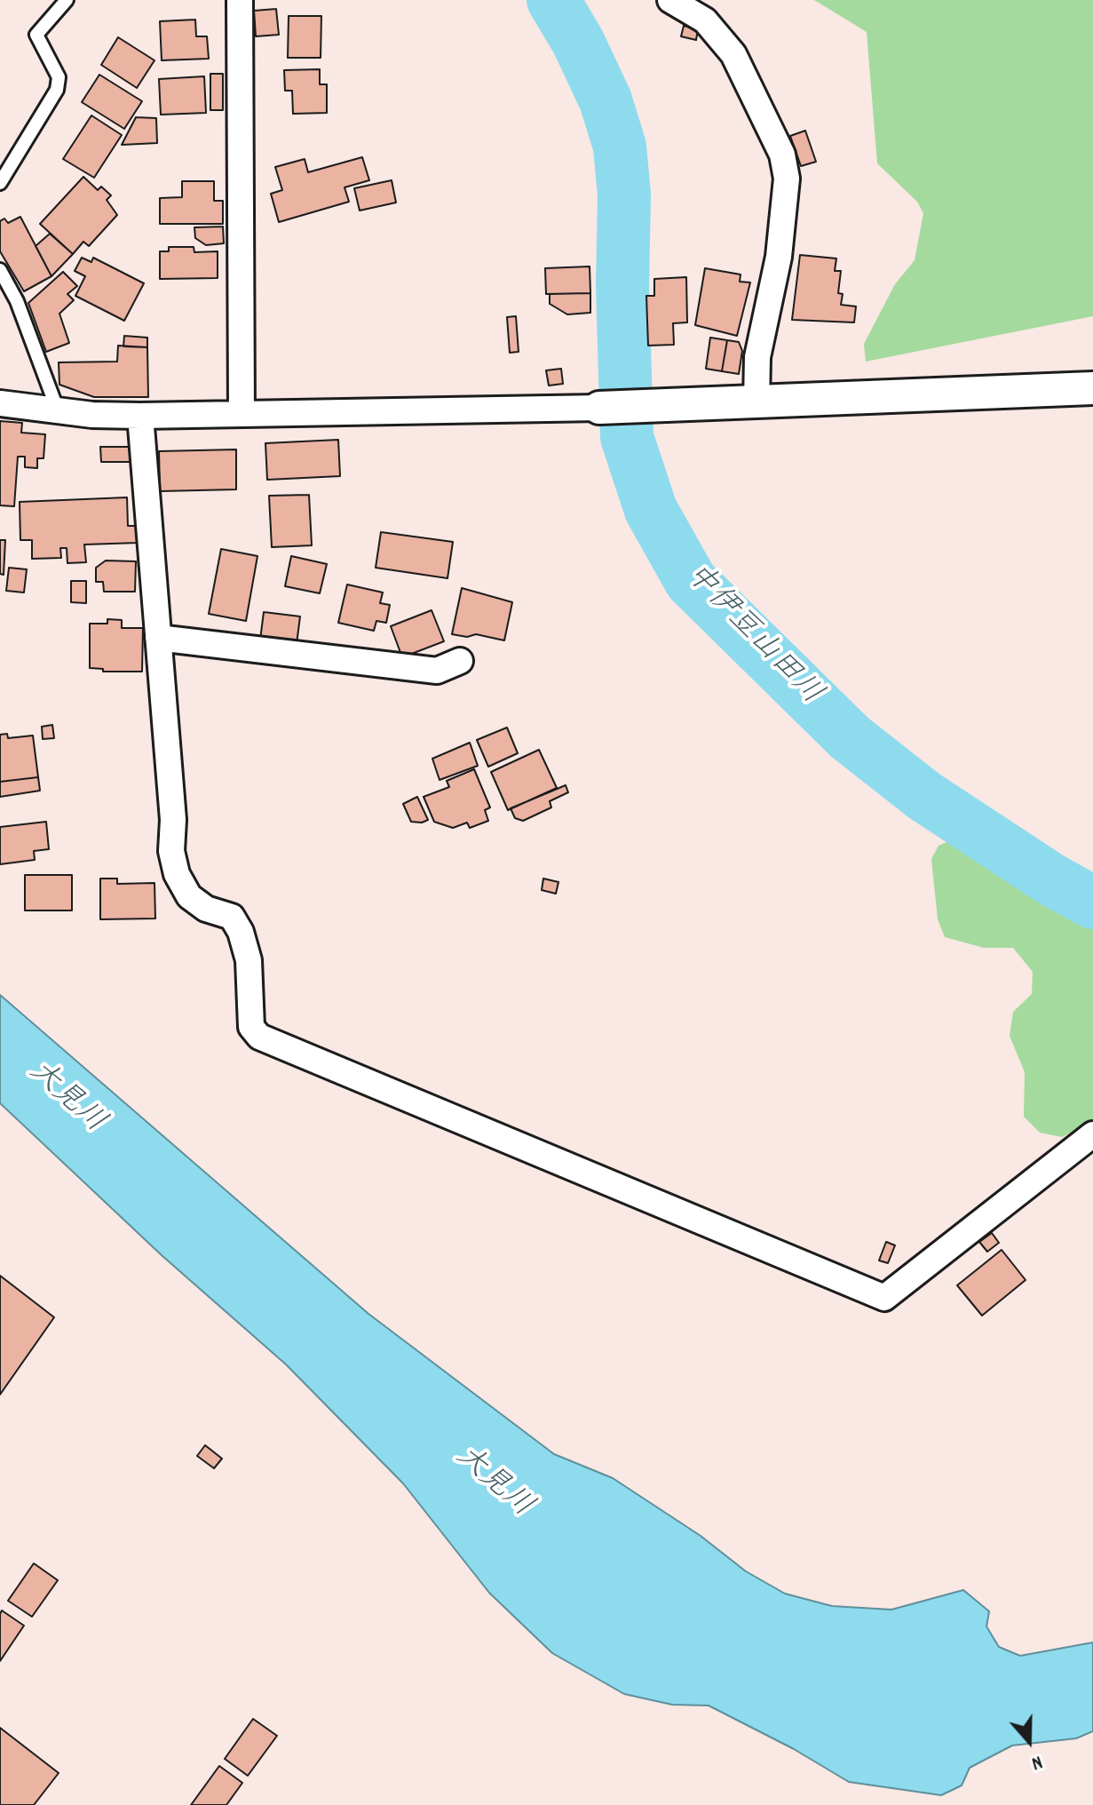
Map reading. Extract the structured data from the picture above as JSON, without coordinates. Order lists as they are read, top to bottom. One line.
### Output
{"water":["中伊豆山田川","大見川"],"north":"bottom"}
